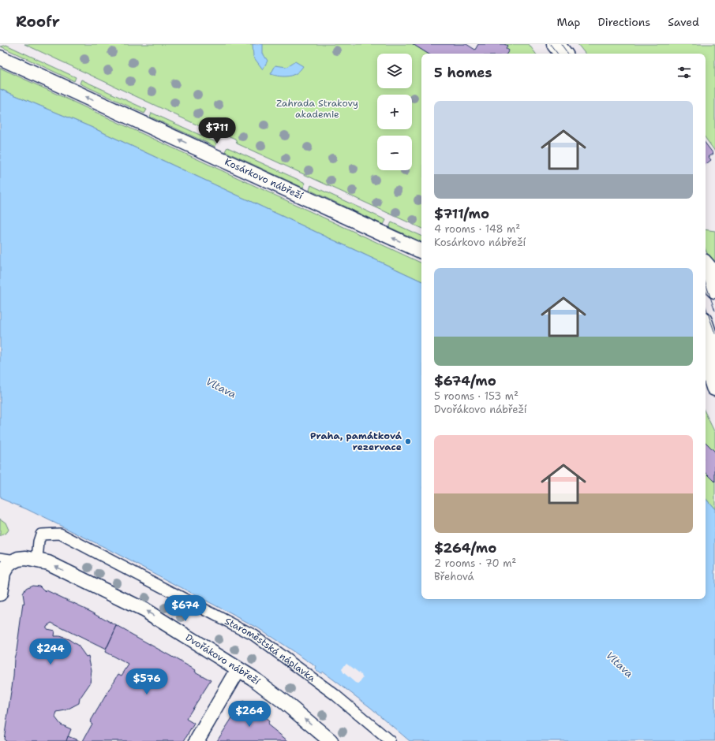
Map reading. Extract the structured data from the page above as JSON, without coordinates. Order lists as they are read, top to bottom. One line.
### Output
{"streets":{"street":["Kosárkovo nábřeží","Staroměstská náplavka","Dvořákovo nábřeží"]},"crossings":[["Staroměstská náplavka","Dvořákovo nábřeží"]],"one_way":["Kosárkovo nábřeží","Dvořákovo nábřeží"],"water":["Vltava"],"parks":["Zahrada Strakovy akademie"],"places":["Praha, památková rezervace"],"page":{"header":"Roofr","nav":["Map","Directions","Saved"],"map_buttons":["+","−"],"heading":"5 homes","list":[{"name":"$711/mo","note":"4 rooms · 148 m² · Kosárkovo nábřeží"},{"name":"$674/mo","note":"5 rooms · 153 m² · Dvořákovo nábřeží"},{"name":"$264/mo","note":"2 rooms · 70 m² · Břehová"}],"price":["$711","$674","$244","$576","$264"]}}
